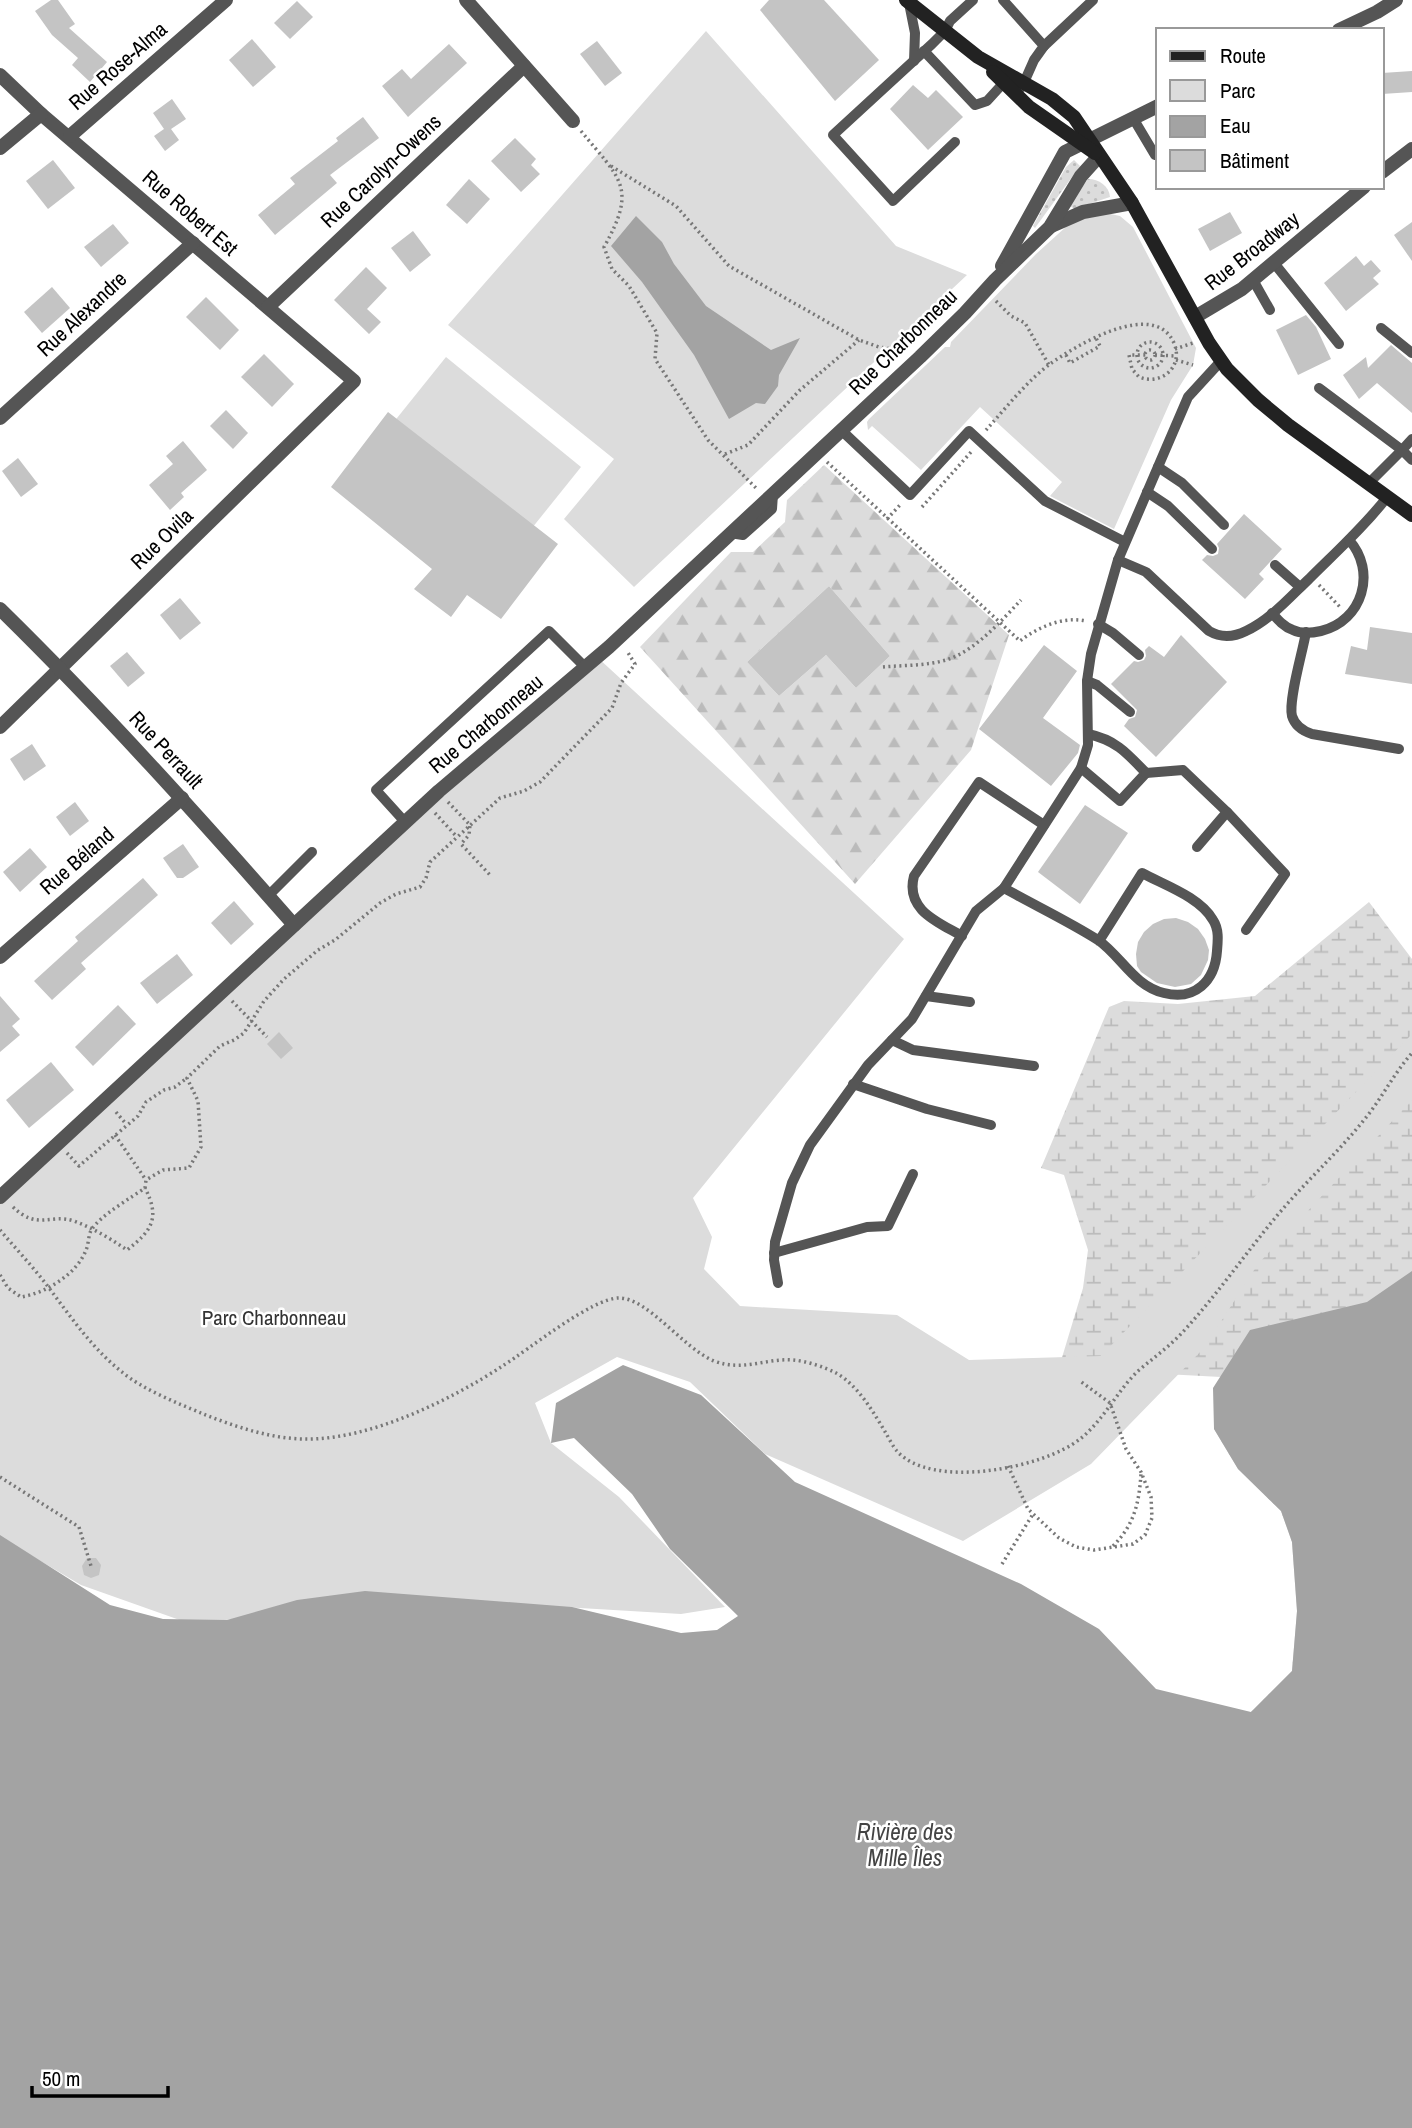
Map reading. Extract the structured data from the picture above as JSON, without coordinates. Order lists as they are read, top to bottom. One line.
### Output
{"streets":{"street":["Rue Rose-Alma","Rue Carolyn-Owens","Rue Robert Est","Rue Broadway","Rue Alexandre","Rue Charbonneau","Rue Ovila","Rue Perrault","Rue Béland"]},"crossings":[["Rue Rose-Alma","Rue Robert Est"],["Rue Carolyn-Owens","Rue Robert Est"],["Rue Robert Est","Rue Alexandre"],["Rue Robert Est","Rue Ovila"],["Rue Charbonneau","Rue Perrault"],["Rue Ovila","Rue Perrault"],["Rue Perrault","Rue Béland"]],"water":["Rivière des Mille Îles"],"parks":["Parc Charbonneau"],"legend":["Route","Parc","Eau","Bâtiment"],"scale_bar":"50 m"}
